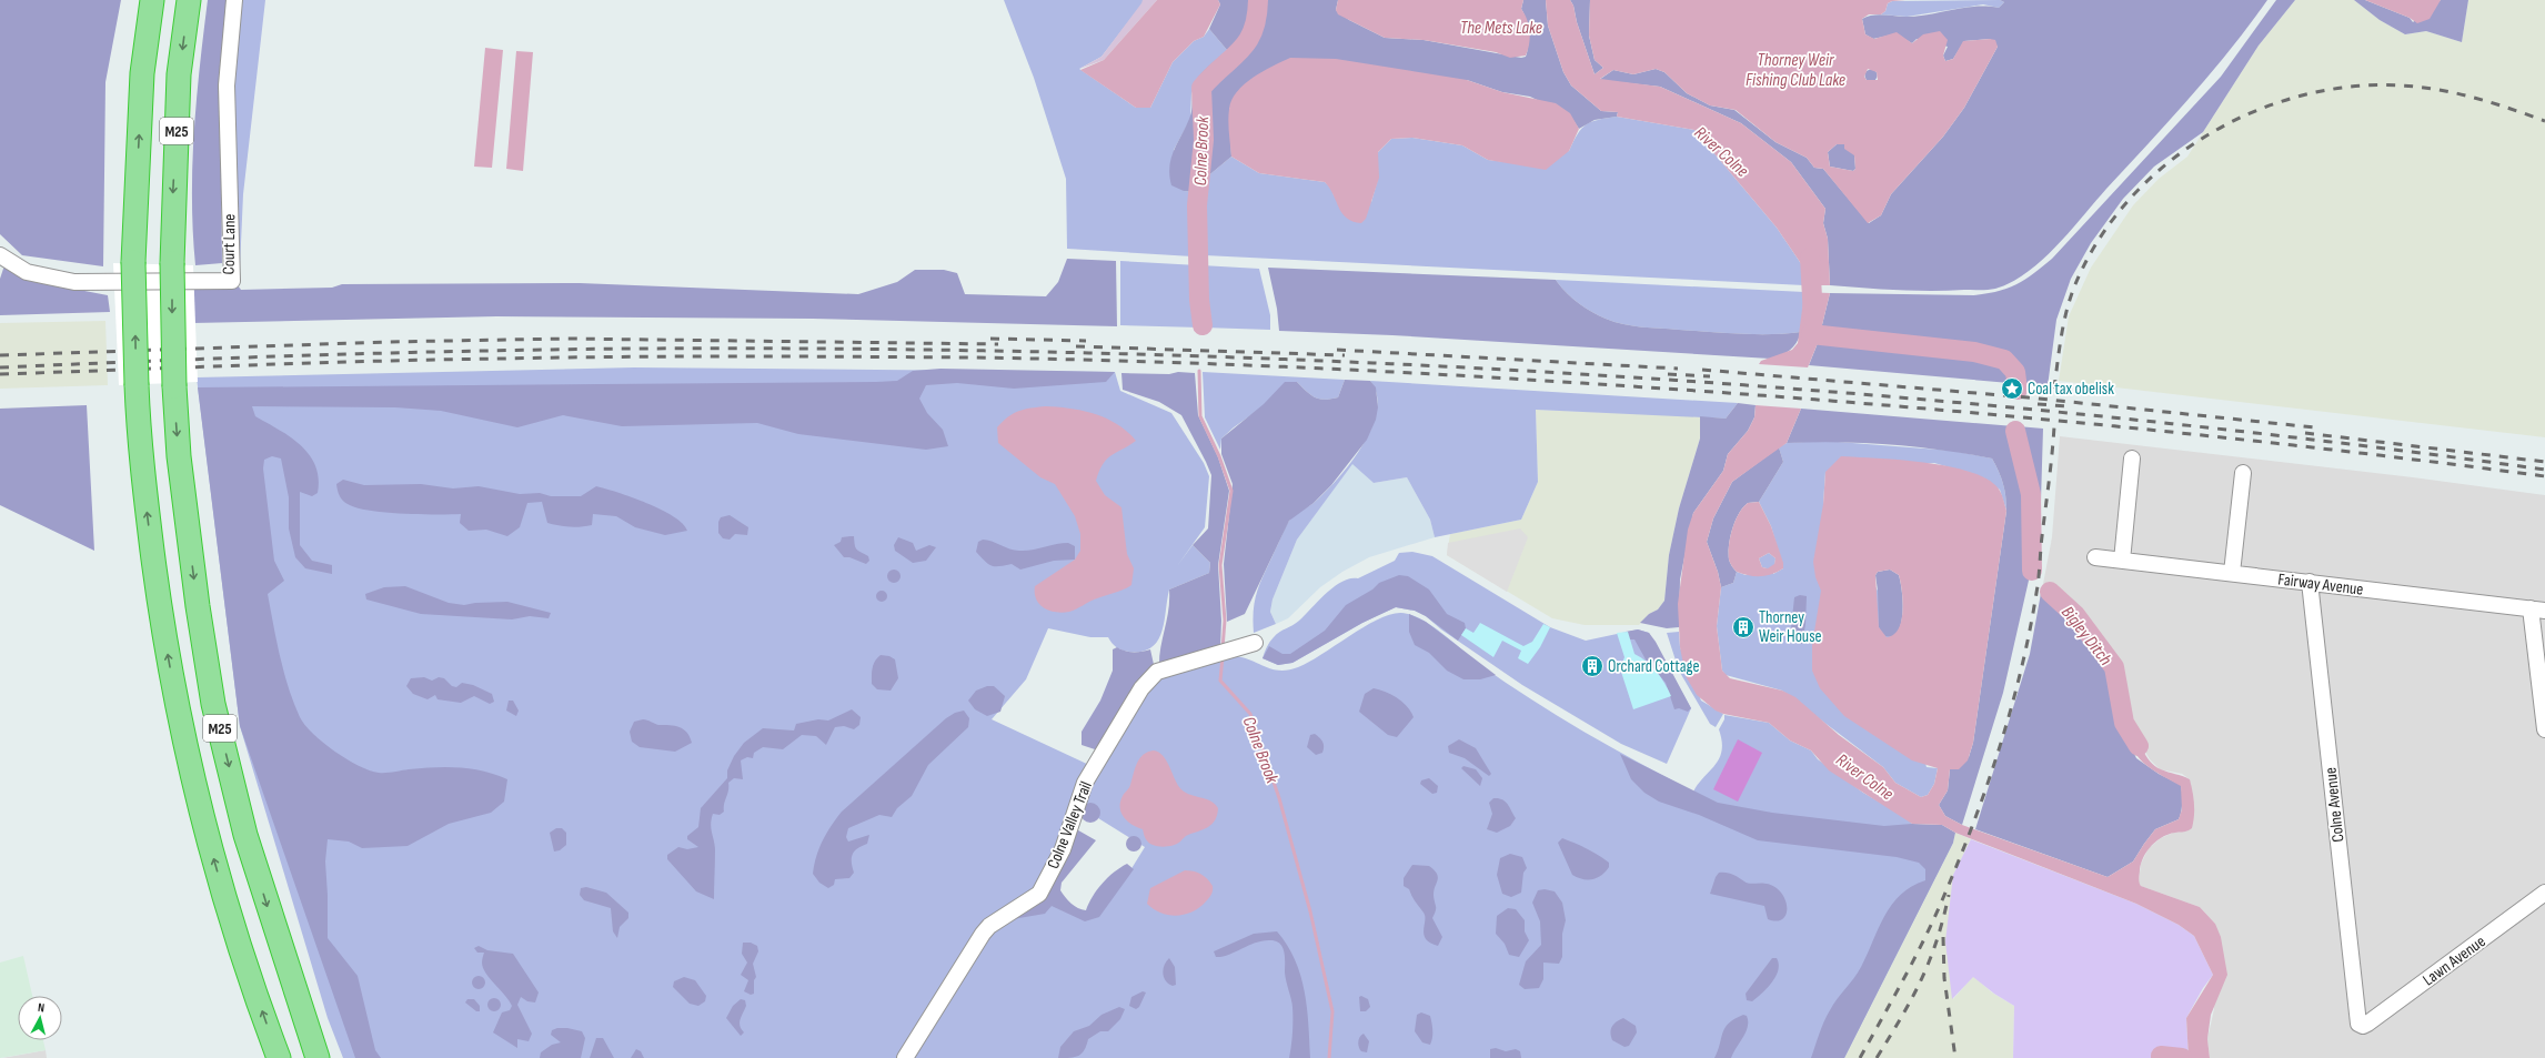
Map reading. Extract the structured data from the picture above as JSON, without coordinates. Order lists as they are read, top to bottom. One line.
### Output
{"streets":{"highway":["M25"],"street":["Court Lane","Fairway Avenue","Colne Avenue","Colne Valley Trail","Lawn Avenue"]},"crossings":[["Fairway Avenue","Colne Avenue"],["Colne Avenue","Lawn Avenue"]],"water":["The Mets Lake","Thorney Weir Fishing Club Lake","Colne Brook","River Colne","Bigley Ditch"],"places":{"place":["Coal tax obelisk"],"building":["Thorney Weir House","Orchard Cottage"]},"north":"top"}
